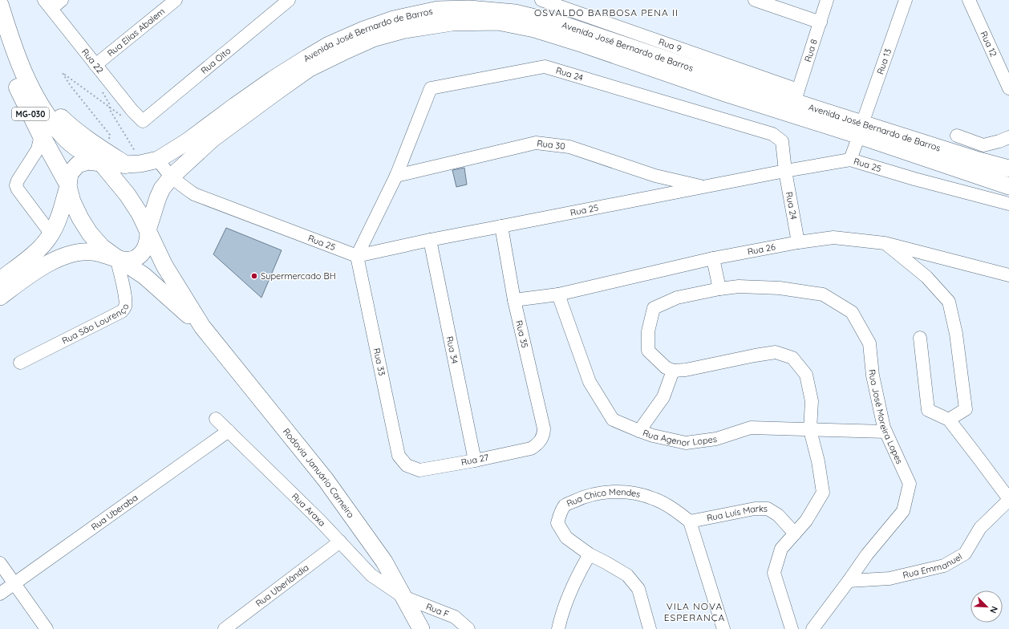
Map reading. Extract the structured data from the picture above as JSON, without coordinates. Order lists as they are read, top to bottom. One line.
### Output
{"streets":{"highway":["MG-030","Rodovia Januário Carneiro"],"main road":["Avenida José Bernardo de Barros"],"street":["Rua Elias Abalem","Rua 12","Rua 9","Rua 8","Rua Oito","Rua 22","Rua 13","Rua 24","Rua 30","Rua 25","Rua 26","Rua São Lourenço","Rua 35","Rua 34","Rua 33","Rua José Moreira Lopes","Rua Agenor Lopes","Rua 27","Rua Chico Mendes","Rua Araxa","Rua Uberaba","Rua Luís Marks","Rua Emmanuel","Rua Uberlândia","Rua F"]},"crossings":[["Rua Elias Abalem","Rua 22"],["Avenida José Bernardo de Barros","Rua 9"],["Avenida José Bernardo de Barros","Rua 8"],["Avenida José Bernardo de Barros","Rua 13"],["Avenida José Bernardo de Barros","Rua 25"],["Avenida José Bernardo de Barros","Rodovia Januário Carneiro"],["Rua 9","Rua 8"],["Rua Oito","Rua 22"],["Rua 13","Rua 25"],["Rua 24","Rua 30"],["Rua 24","Rua 25"],["Rua 24","Rua 26"],["Rua 24","Rua 33"],["Rua 30","Rua 25"],["Rua 25","Rua 35"],["Rua 25","Rua 34"],["Rua 25","Rua 33"],["Rua 26","Rua 35"],["Rua 26","Rua Agenor Lopes"],["Rua São Lourenço","Rodovia Januário Carneiro"],["Rua 35","Rua 27"],["Rua 34","Rua 27"],["Rua 33","Rua 27"],["Rua José Moreira Lopes","Rua Agenor Lopes"],["Rua José Moreira Lopes","Rua Emmanuel"],["Rodovia Januário Carneiro","Rua Araxa"],["Rodovia Januário Carneiro","Rua F"],["Rua Chico Mendes","Rua Luís Marks"],["Rua Araxa","Rua Uberaba"],["Rua Araxa","Rua Uberlândia"],["Rua Araxa","Rua F"]],"districts":["OSVALDO BARBOSA PENA II","VILA NOVA ESPERANÇA"],"places":["Supermercado BH"],"north":"bottom right"}
